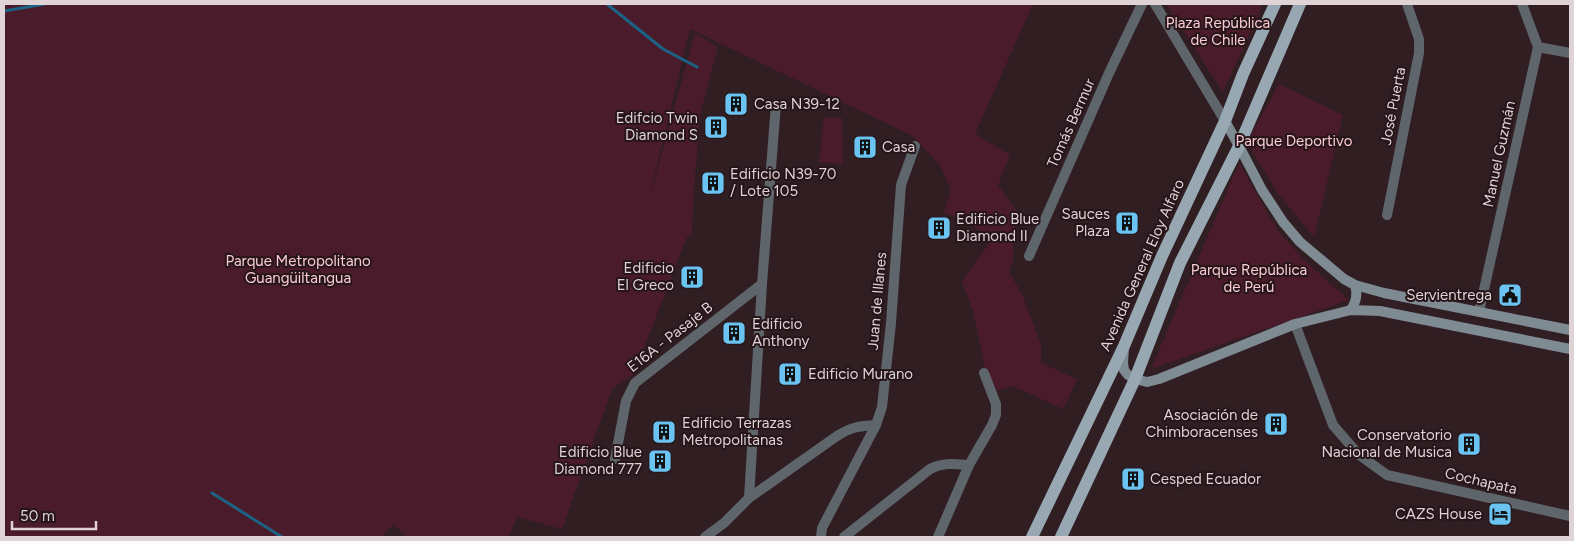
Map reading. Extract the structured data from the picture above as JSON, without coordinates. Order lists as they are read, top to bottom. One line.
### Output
{"streets":{"main road":["Avenida General Eloy Alfaro"],"street":["José Puerta","Tomás Bermur","Manuel Guzmán","Juan de Illanes","E16A - Pasaje B","Cochapata"]},"parks":["Plaza República de Chile","Parque Deportivo","Parque Metropolitano Guangüiltangua","Parque República de Perú"],"places":{"building":["Casa N39-12","Edifcio Twin Diamond S","Casa","Edificio N39-70 / Lote 105","Sauces Plaza","Edificio Blue Diamond II","Edificio El Greco","Edificio Anthony","Edificio Murano","Asociación de Chimboracenses","Edificio Terrazas Metropolitanas","Conservatorio Nacional de Musica","Edificio Blue Diamond 777","Cesped Ecuador"],"public building":["Servientrega"],"hotel":["CAZS House"]},"scale_bar":"50 m"}
